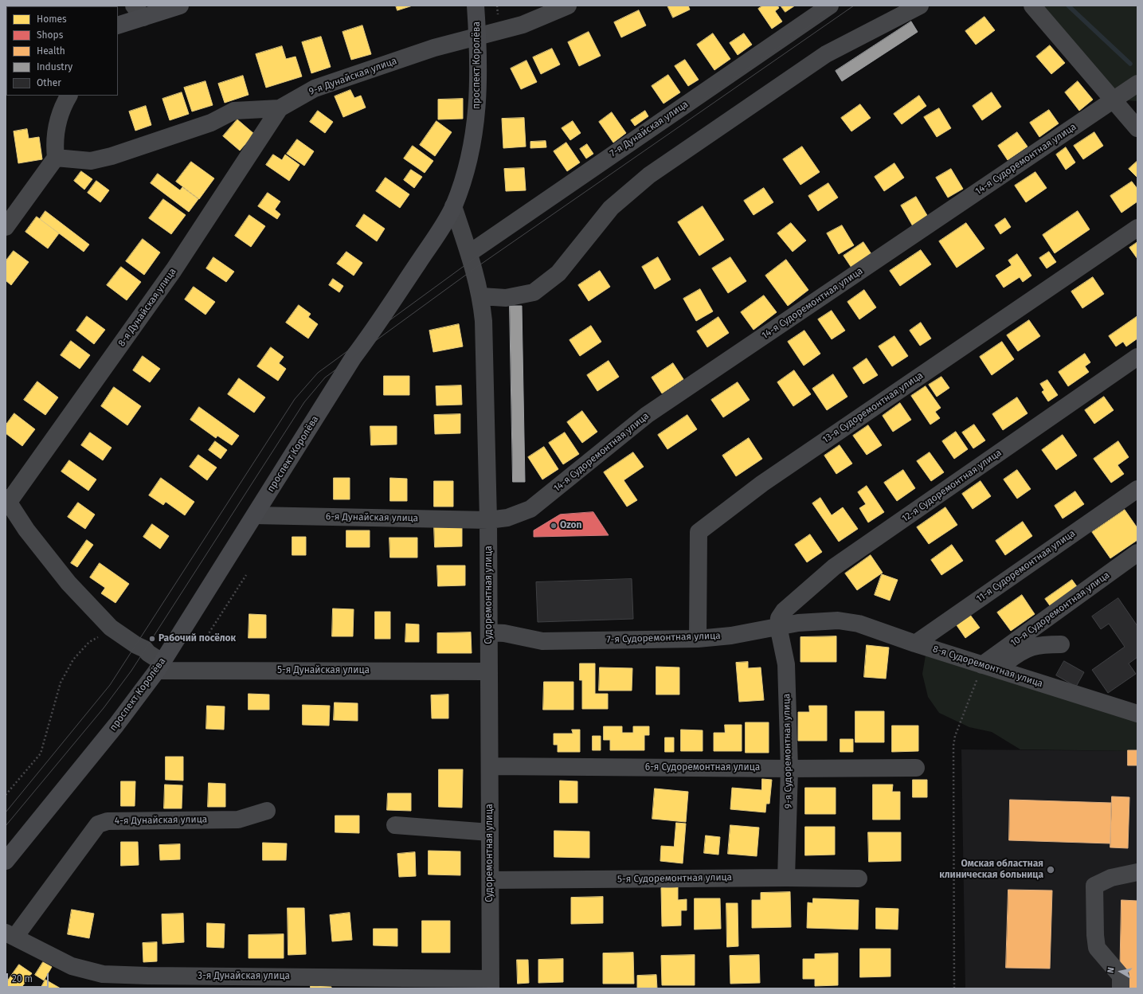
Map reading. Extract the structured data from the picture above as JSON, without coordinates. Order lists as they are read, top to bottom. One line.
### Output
{"streets":{"main road":["проспект Королёва"],"street":["9-я Дунайская улица","7-я Дунайская улица","14-я Судоремонтная улица","8-я Дунайская улица","13-я Судоремонтная улица","12-я Судоремонтная улица","6-я Дунайская улица","11-я Судоремонтная улица","Судоремонтная улица","10-я Судоремонтная улица","7-я Судоремонтная улица","8-я Судоремонтная улица","5-я Дунайская улица","9-я Судоремонтная улица","6-я Судоремонтная улица","4-я Дунайская улица","5-я Судоремонтная улица","3-я Дунайская улица"]},"crossings":[["проспект Королёва","9-я Дунайская улица"],["проспект Королёва","6-я Дунайская улица"],["проспект Королёва","Судоремонтная улица"],["проспект Королёва","5-я Дунайская улица"],["9-я Дунайская улица","8-я Дунайская улица"],["7-я Дунайская улица","Судоремонтная улица"],["14-я Судоремонтная улица","6-я Дунайская улица"],["14-я Судоремонтная улица","Судоремонтная улица"],["13-я Судоремонтная улица","7-я Судоремонтная улица"],["12-я Судоремонтная улица","7-я Судоремонтная улица"],["12-я Судоремонтная улица","9-я Судоремонтная улица"],["6-я Дунайская улица","Судоремонтная улица"],["11-я Судоремонтная улица","8-я Судоремонтная улица"],["Судоремонтная улица","7-я Судоремонтная улица"],["Судоремонтная улица","5-я Дунайская улица"],["Судоремонтная улица","6-я Судоремонтная улица"],["Судоремонтная улица","5-я Судоремонтная улица"],["Судоремонтная улица","3-я Дунайская улица"],["10-я Судоремонтная улица","8-я Судоремонтная улица"],["7-я Судоремонтная улица","8-я Судоремонтная улица"],["7-я Судоремонтная улица","9-я Судоремонтная улица"],["9-я Судоремонтная улица","6-я Судоремонтная улица"],["9-я Судоремонтная улица","5-я Судоремонтная улица"],["4-я Дунайская улица","3-я Дунайская улица"]],"places":["Ozon","Рабочий посёлок","Омская областная клиническая больница"],"legend":["Homes","Shops","Health","Industry","Other"],"scale_bar":"20 m","north":"left"}
